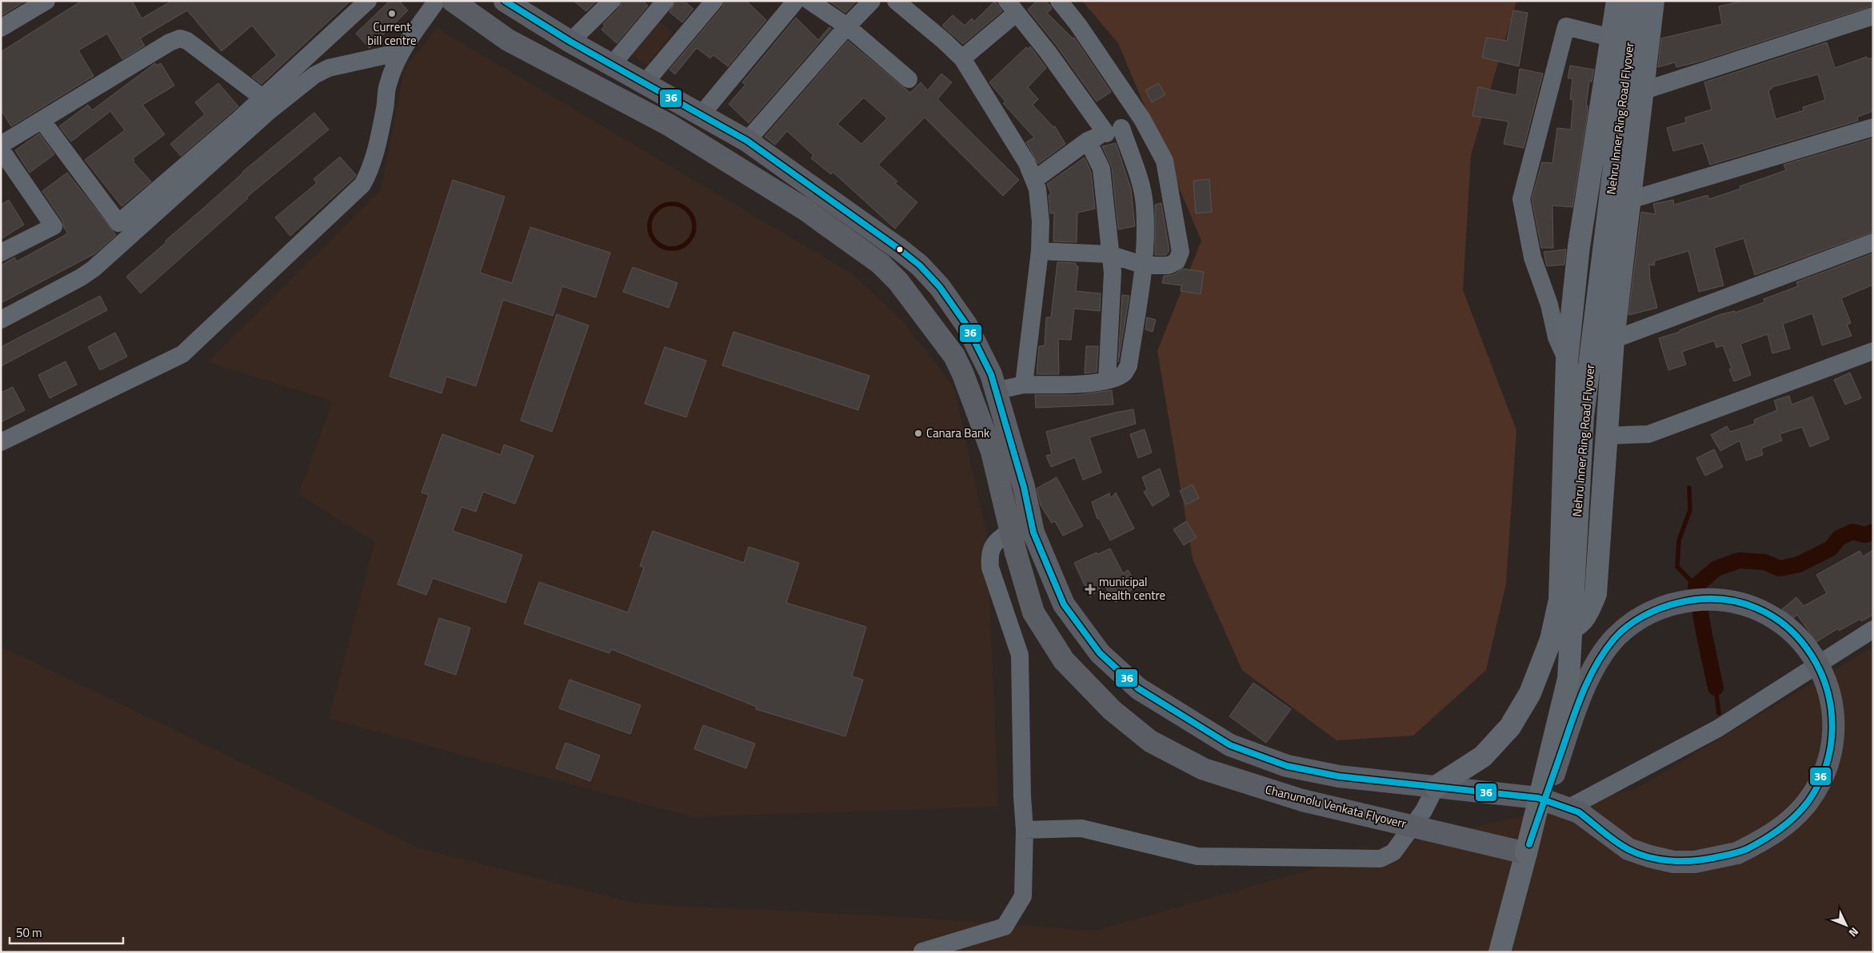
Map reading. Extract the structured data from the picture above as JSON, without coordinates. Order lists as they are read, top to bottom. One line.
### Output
{"streets":{"main road":["Nehru Inner Ring Road Flyover"],"street":["Chanumolu Venkata Flyoverr"]},"crossings":[["Nehru Inner Ring Road Flyover","Chanumolu Venkata Flyoverr"]],"places":{"other":["Current bill centre","Canara Bank"],"health":["municipal health centre"]},"lines":["transit line 36"],"scale_bar":"50 m","north":"bottom right"}
